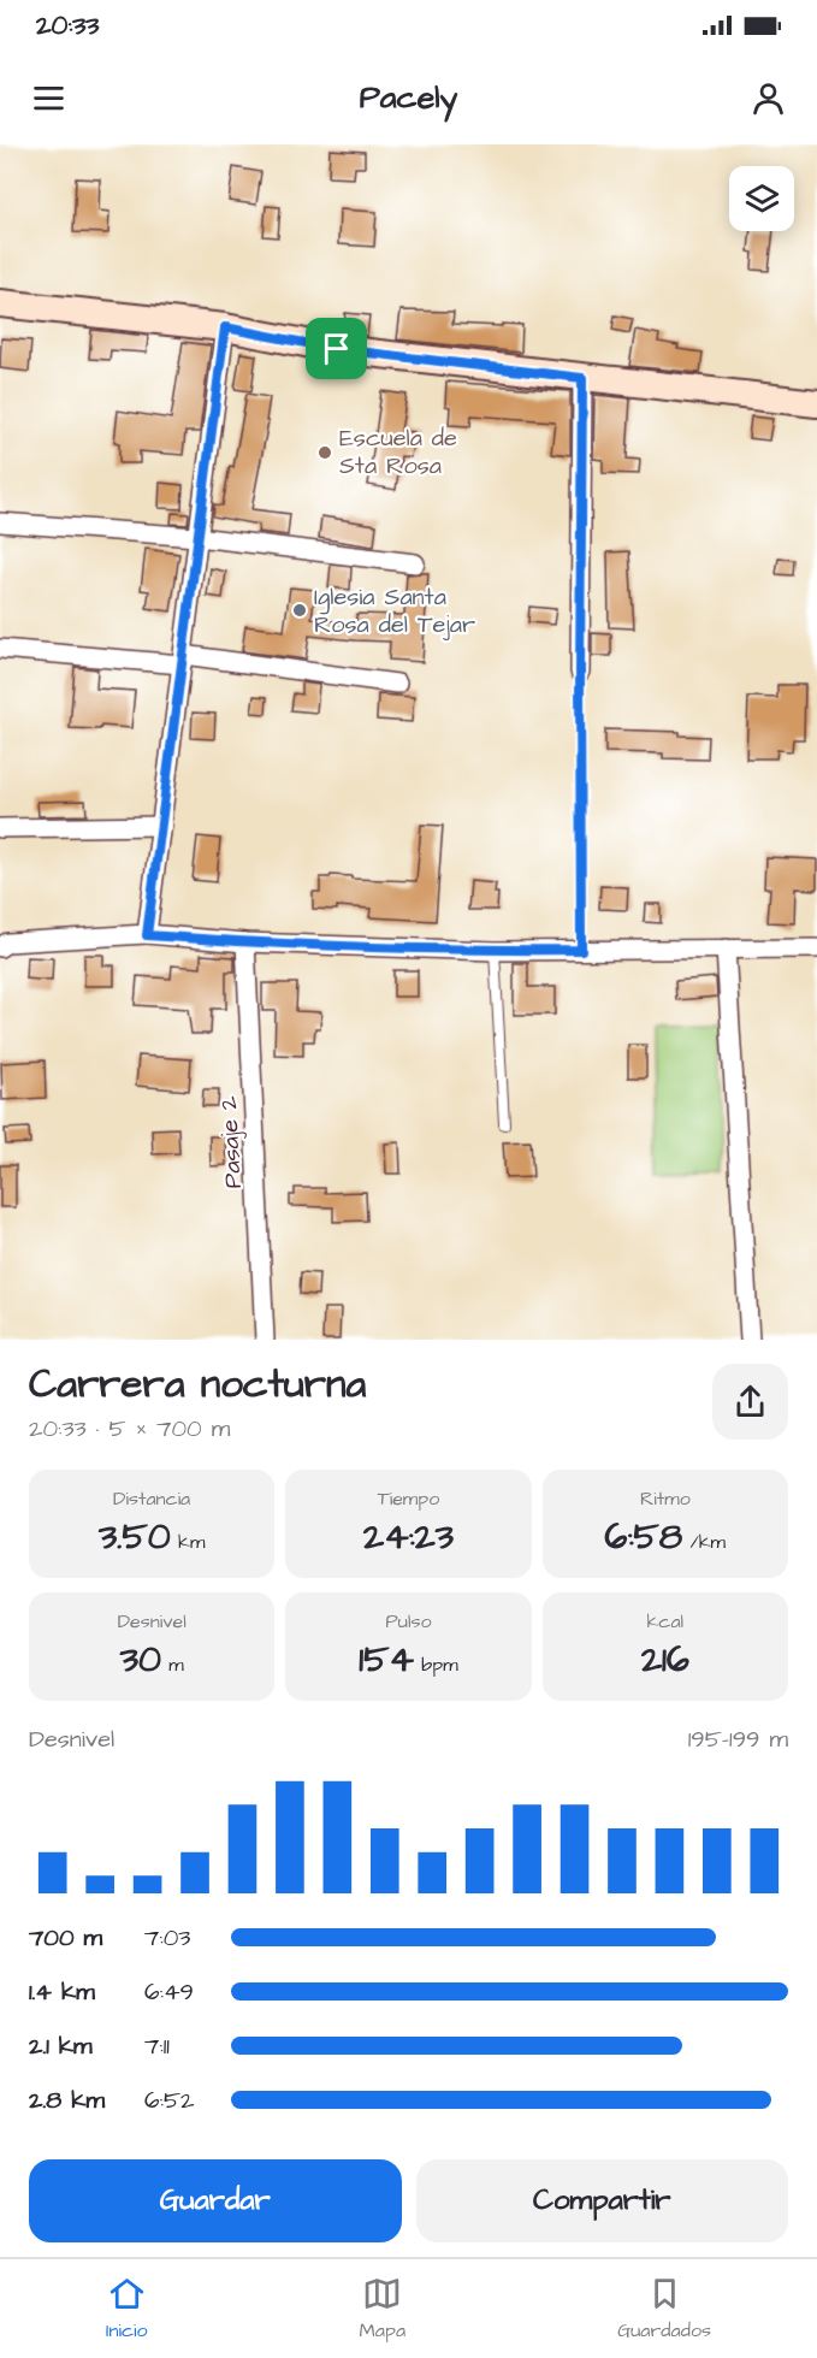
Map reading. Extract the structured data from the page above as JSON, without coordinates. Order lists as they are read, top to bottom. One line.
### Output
{"streets":{"street":["Pasaje 2"]},"places":["Escuela de Sta Rosa","Iglesia Santa Rosa del Tejar"],"page":{"status":"20:33","header":"Pacely","heading":["Carrera nocturna","20:33 · 5 × 700 m"],"stats":[["Distancia","3.50 km"],["Tiempo","24:23"],["Ritmo","6:58 /km"],["Desnivel","30 m"],["Pulso","154 bpm"],["kcal","216"]],"chart":["Desnivel","195–199 m"],"list":[{"name":"700 m","note":"7:03"},{"name":"1.4 km","note":"6:49"},{"name":"2.1 km","note":"7:11"},{"name":"2.8 km","note":"6:52"}],"buttons":["Guardar","Compartir"],"tabs":["Inicio","Mapa","Guardados"]}}
